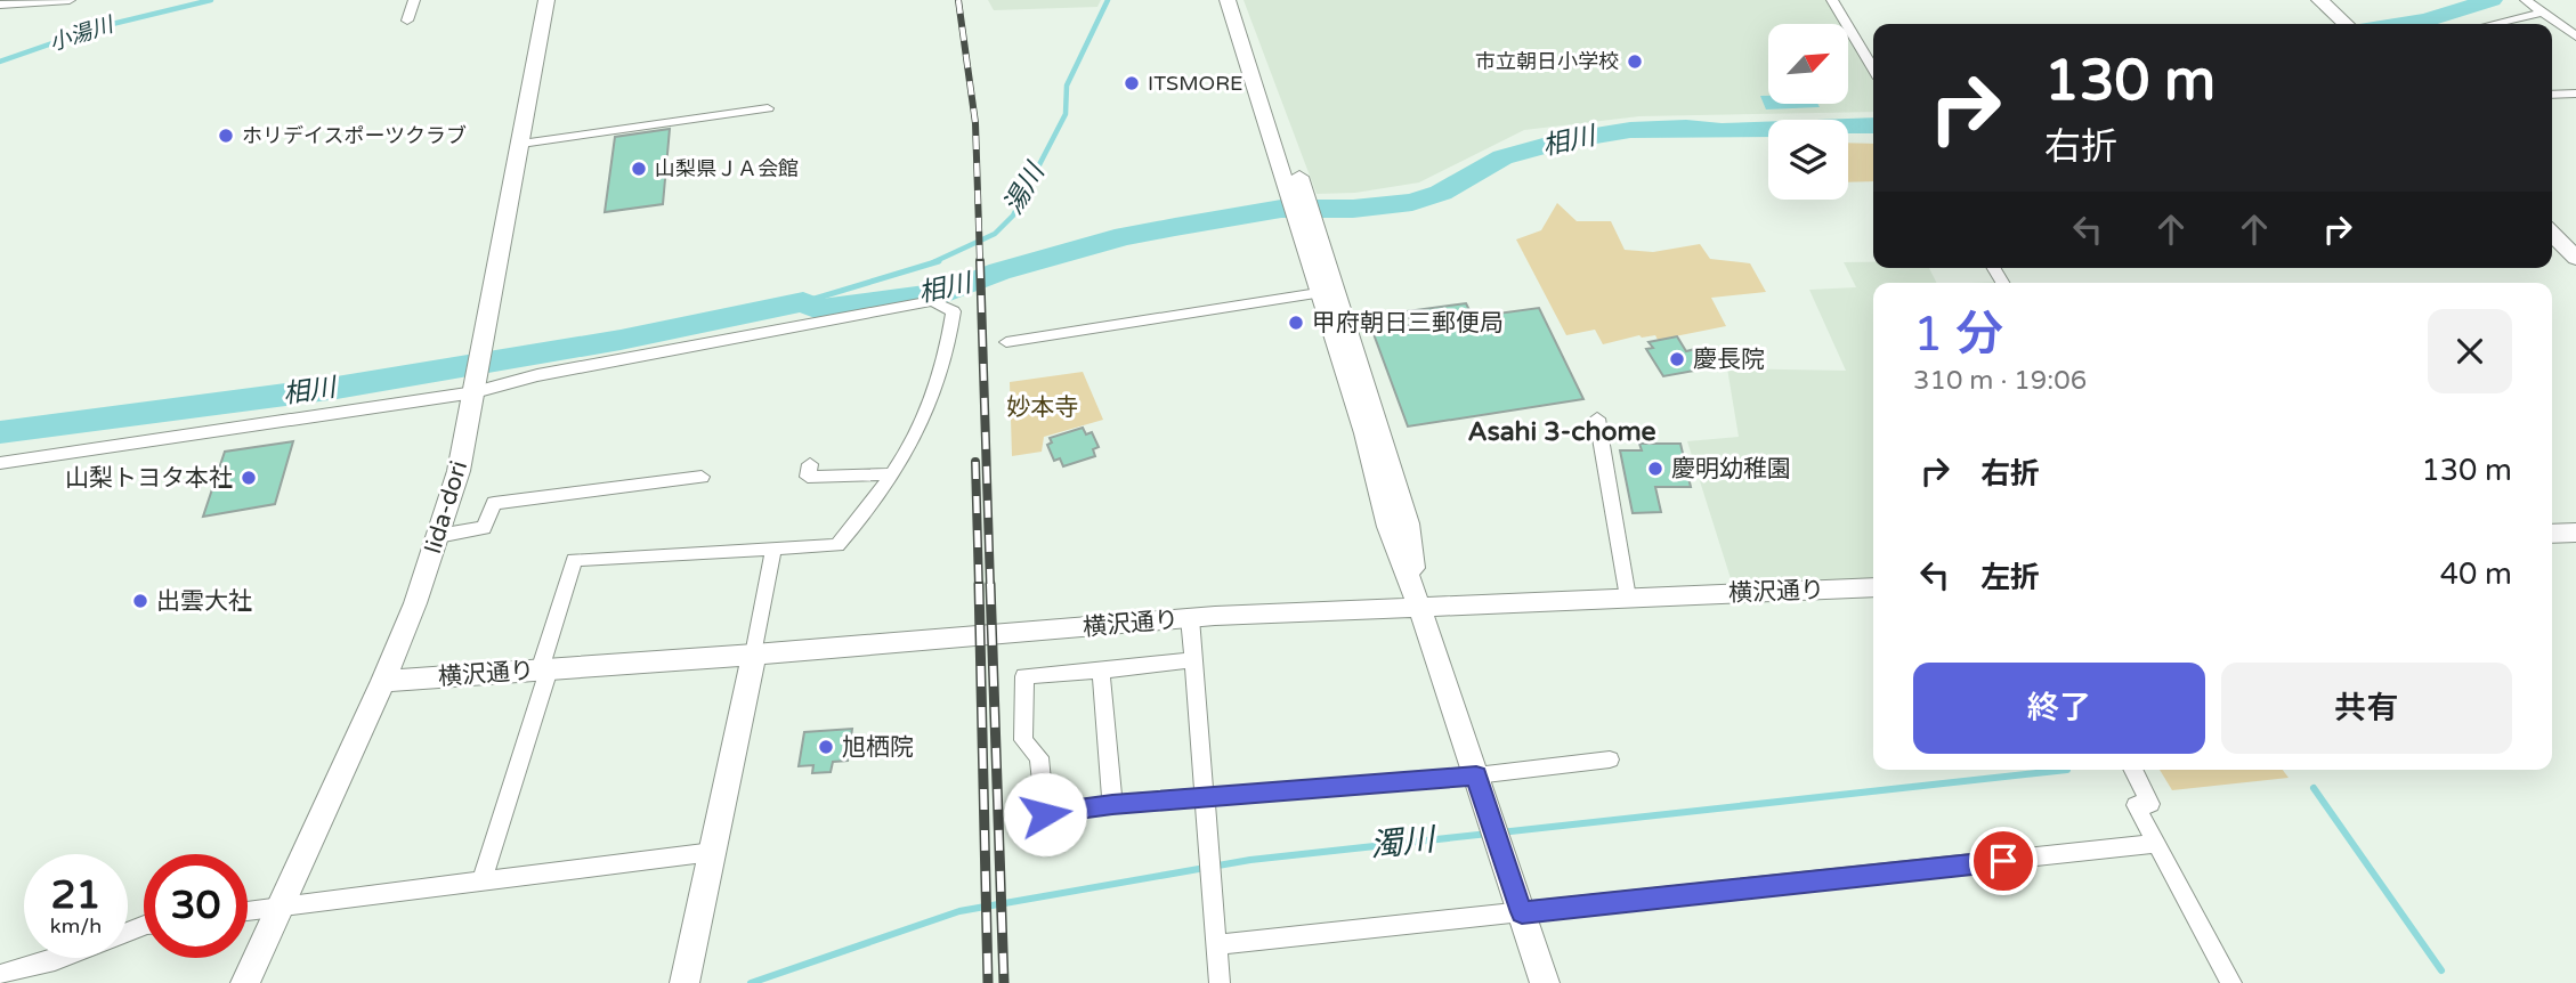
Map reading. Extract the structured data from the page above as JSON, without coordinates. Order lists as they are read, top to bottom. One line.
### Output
{"streets":{"street":["Iida-dori","横沢通り"]},"crossings":[["Iida-dori","横沢通り"]],"districts":["Asahi 3-chome"],"water":["小湯川","相川","湯川","濁川"],"parks":["妙本寺"],"places":["市立朝日小学校","ITSMORE","ホリデイスポーツクラブ","山梨県ＪＡ会館","甲府朝日三郵便局","慶長院","慶明幼稚園","山梨トヨタ本社","出雲大社","旭栖院"],"north":"top right","page":{"turn":["130 m","右折"],"heading":["1 分","310 m · 19:06"],"list":[{"name":"右折","value":"130 m"},{"name":"左折","value":"40 m"}],"buttons":["終了","共有"],"speed":"21 km/h","limit":"30"}}
